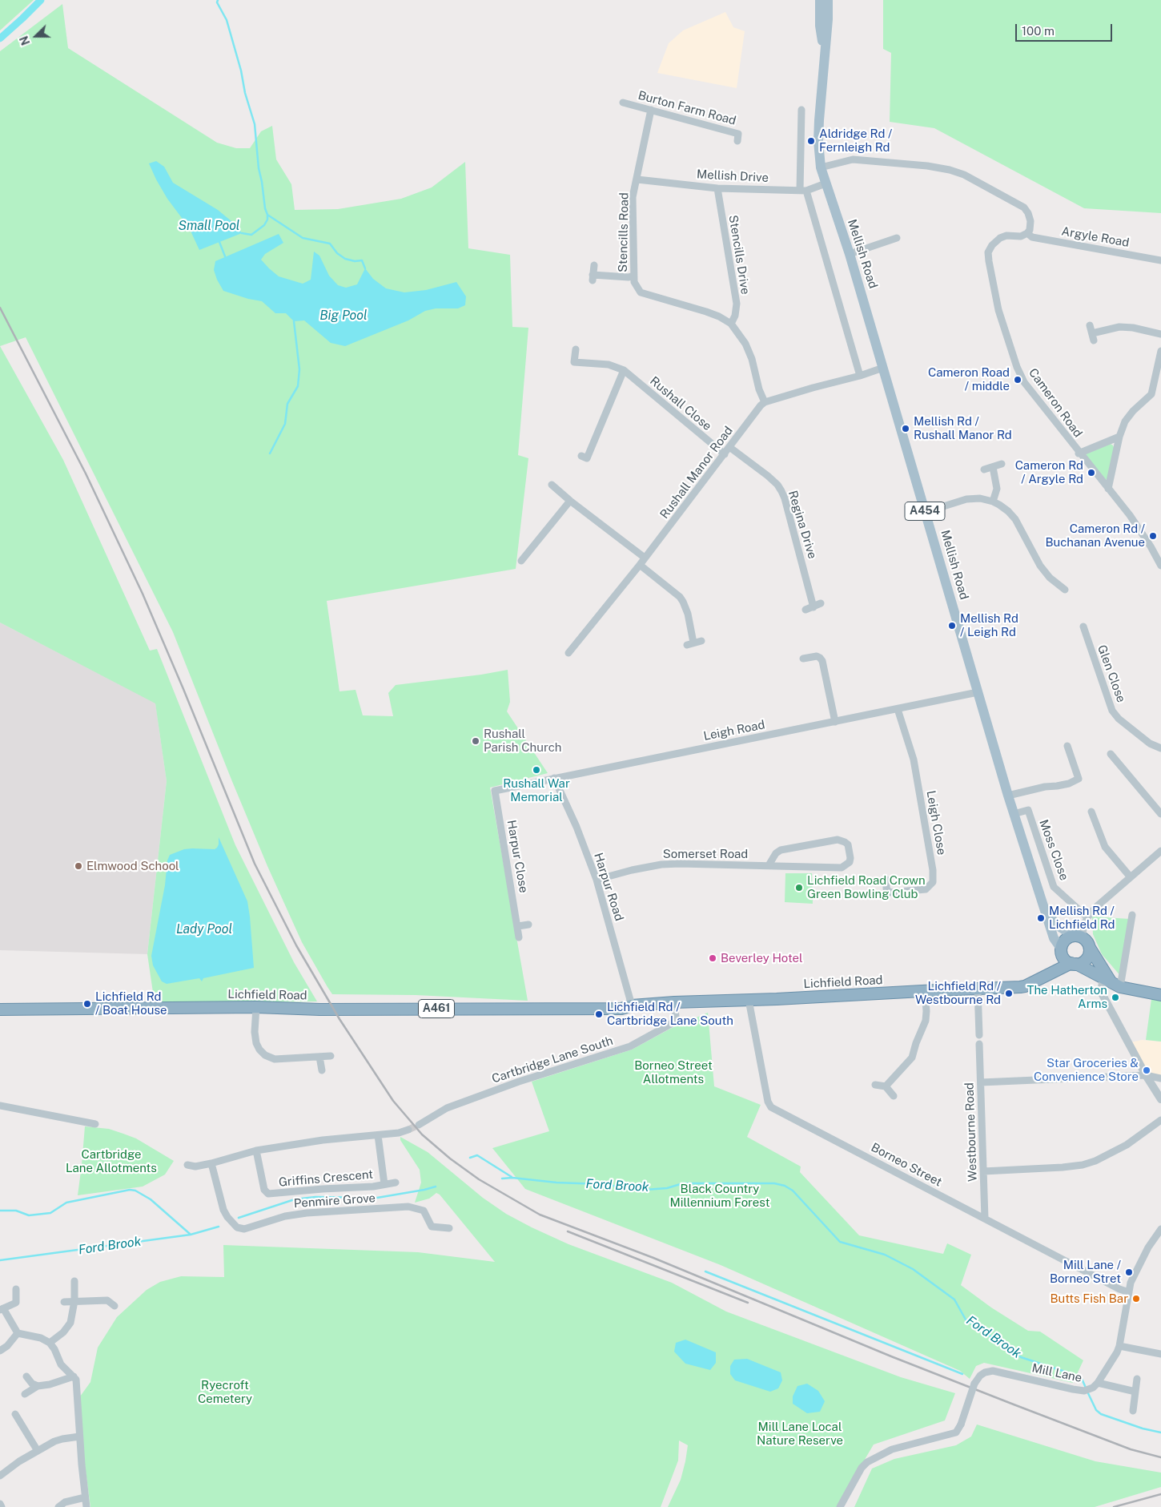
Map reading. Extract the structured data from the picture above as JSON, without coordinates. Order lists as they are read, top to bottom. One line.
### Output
{"streets":{"highway":["Lichfield Road","A461"],"main road":["Mellish Road","A454"],"street":["Burton Farm Road","Mellish Drive","Stencills Road","Argyle Road","Stencills Drive","Cameron Road","Rushall Close","Rushall Manor Road","Regina Drive","Glen Close","Leigh Road","Leigh Close","Moss Close","Somerset Road","Harpur Close","Harpur Road","Cartbridge Lane South","Westbourne Road","Borneo Street","Griffins Crescent","Penmire Grove","Mill Lane"]},"crossings":[["Burton Farm Road","Stencills Road"],["Mellish Drive","Stencills Road"],["Mellish Drive","Mellish Road"],["Mellish Drive","Stencills Drive"],["Stencills Road","Stencills Drive"],["Stencills Road","Rushall Manor Road"],["Argyle Road","Cameron Road"],["Mellish Road","A454"],["Mellish Road","Leigh Road"],["Mellish Road","Lichfield Road"],["Rushall Close","Rushall Manor Road"],["Rushall Manor Road","Regina Drive"],["Leigh Road","Leigh Close"],["Leigh Road","Harpur Close"],["Leigh Road","Harpur Road"],["Somerset Road","Harpur Road"],["Harpur Road","Lichfield Road"],["Lichfield Road","Cartbridge Lane South"],["Lichfield Road","Borneo Street"],["Westbourne Road","Borneo Street"],["Borneo Street","Mill Lane"]],"water":["Small Pool","Big Pool","Lady Pool","Ford Brook"],"parks":["Borneo Street Allotments","Cartbridge Lane Allotments","Black Country Millennium Forest","Ryecroft Cemetery","Mill Lane Local Nature Reserve"],"places":["Aldridge Rd / Fernleigh Rd","Cameron Road / middle","Mellish Rd / Rushall Manor Rd","Cameron Rd / Argyle Rd","Cameron Rd / Buchanan Avenue","Mellish Rd / Leigh Rd","Rushall Parish Church","Rushall War Memorial","Elmwood School","Lichfield Road Crown Green Bowling Club","Mellish Rd / Lichfield Rd","Beverley Hotel","Lichfield Rd / Westbourne Rd","The Hatherton Arms","Lichfield Rd / Boat House","Lichfield Rd / Cartbridge Lane South","Star Groceries & Convenience Store","Mill Lane / Borneo Stret","Butts Fish Bar"],"scale_bar":"100 m","north":"left"}
